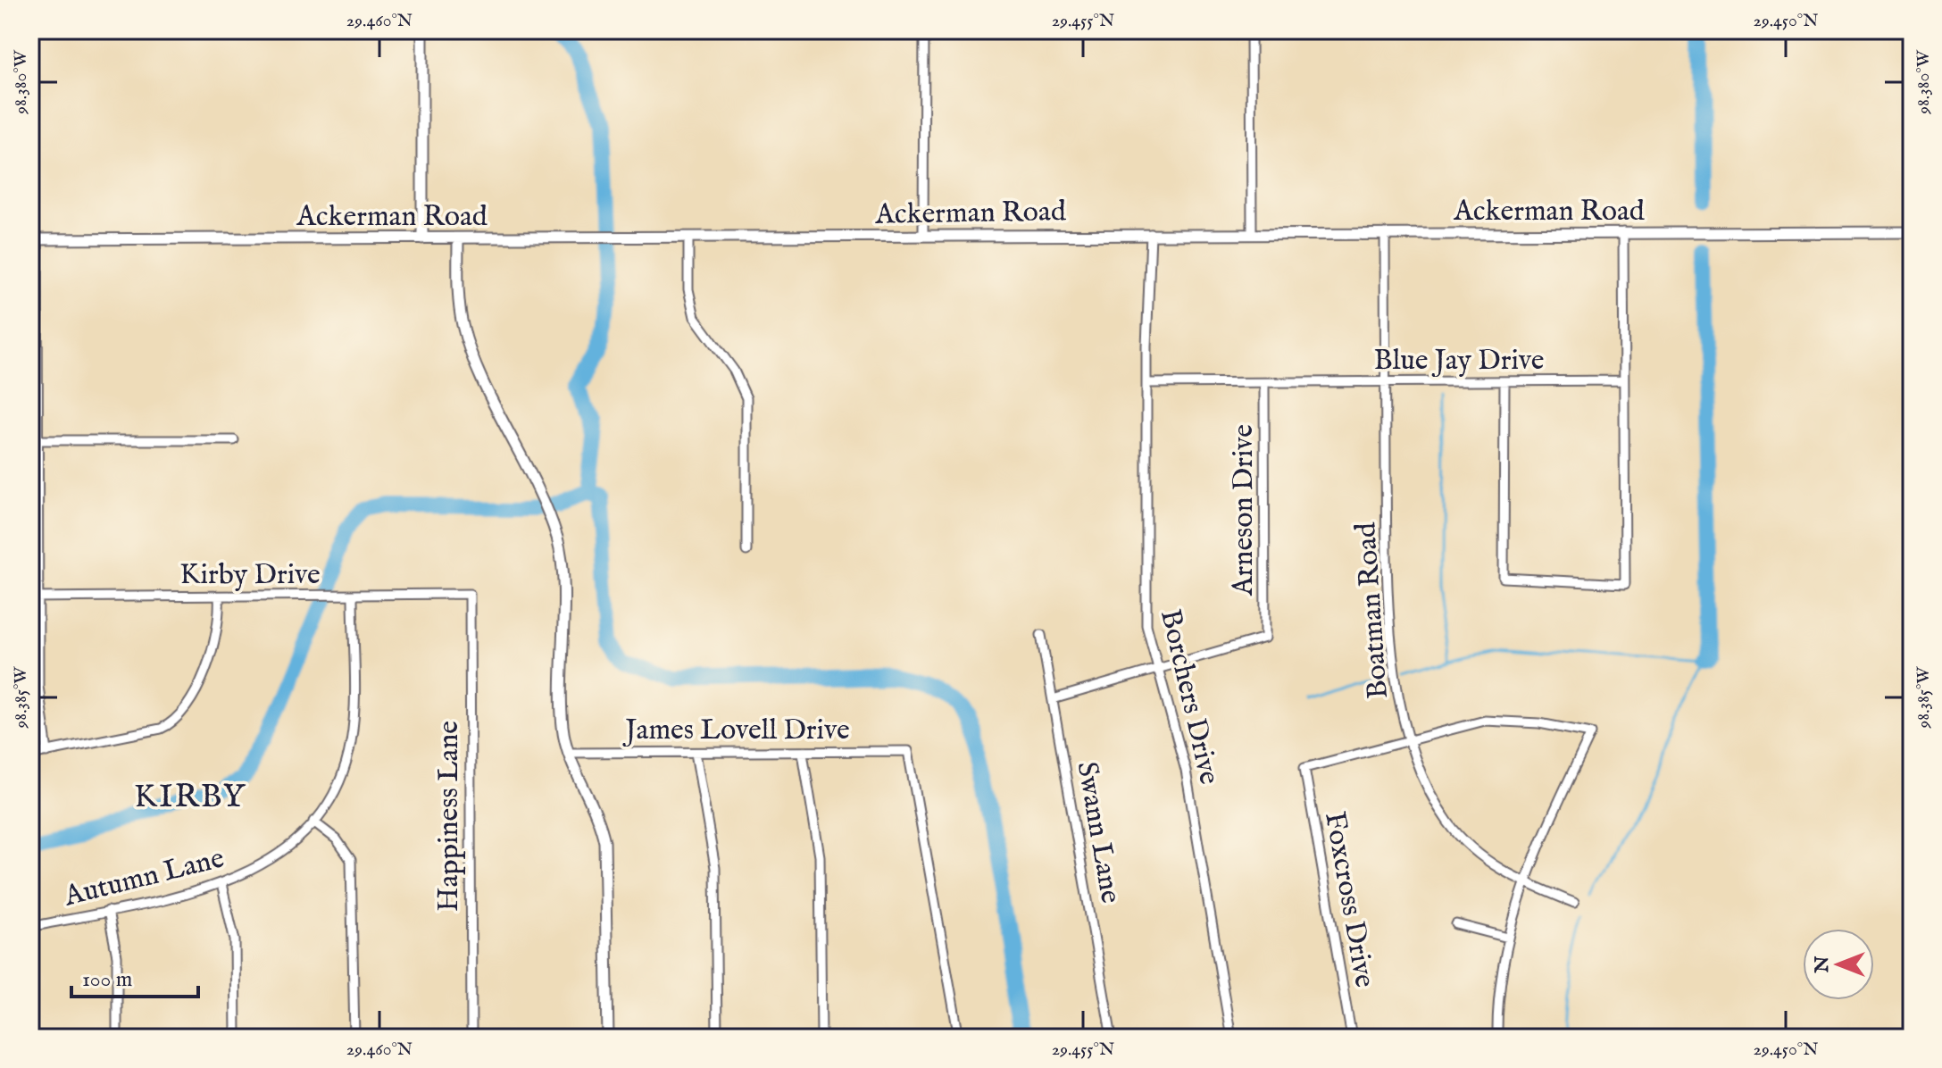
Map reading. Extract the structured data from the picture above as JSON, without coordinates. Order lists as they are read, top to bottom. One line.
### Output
{"streets":{"street":["Ackerman Road","Blue Jay Drive","Arneson Drive","Kirby Drive","Boatman Road","Borchers Drive","James Lovell Drive","Happiness Lane","Swann Lane","Autumn Lane","Foxcross Drive"]},"crossings":[["Ackerman Road","Boatman Road"],["Ackerman Road","Borchers Drive"],["Blue Jay Drive","Arneson Drive"],["Blue Jay Drive","Boatman Road"],["Blue Jay Drive","Borchers Drive"],["Arneson Drive","Borchers Drive"],["Kirby Drive","Happiness Lane"],["Kirby Drive","Autumn Lane"],["Boatman Road","Foxcross Drive"]],"districts":["KIRBY"],"scale_bar":"100 m","north":"left","coordinates":["29.460°N","29.455°N","29.450°N","98.380°W","98.385°W"]}
